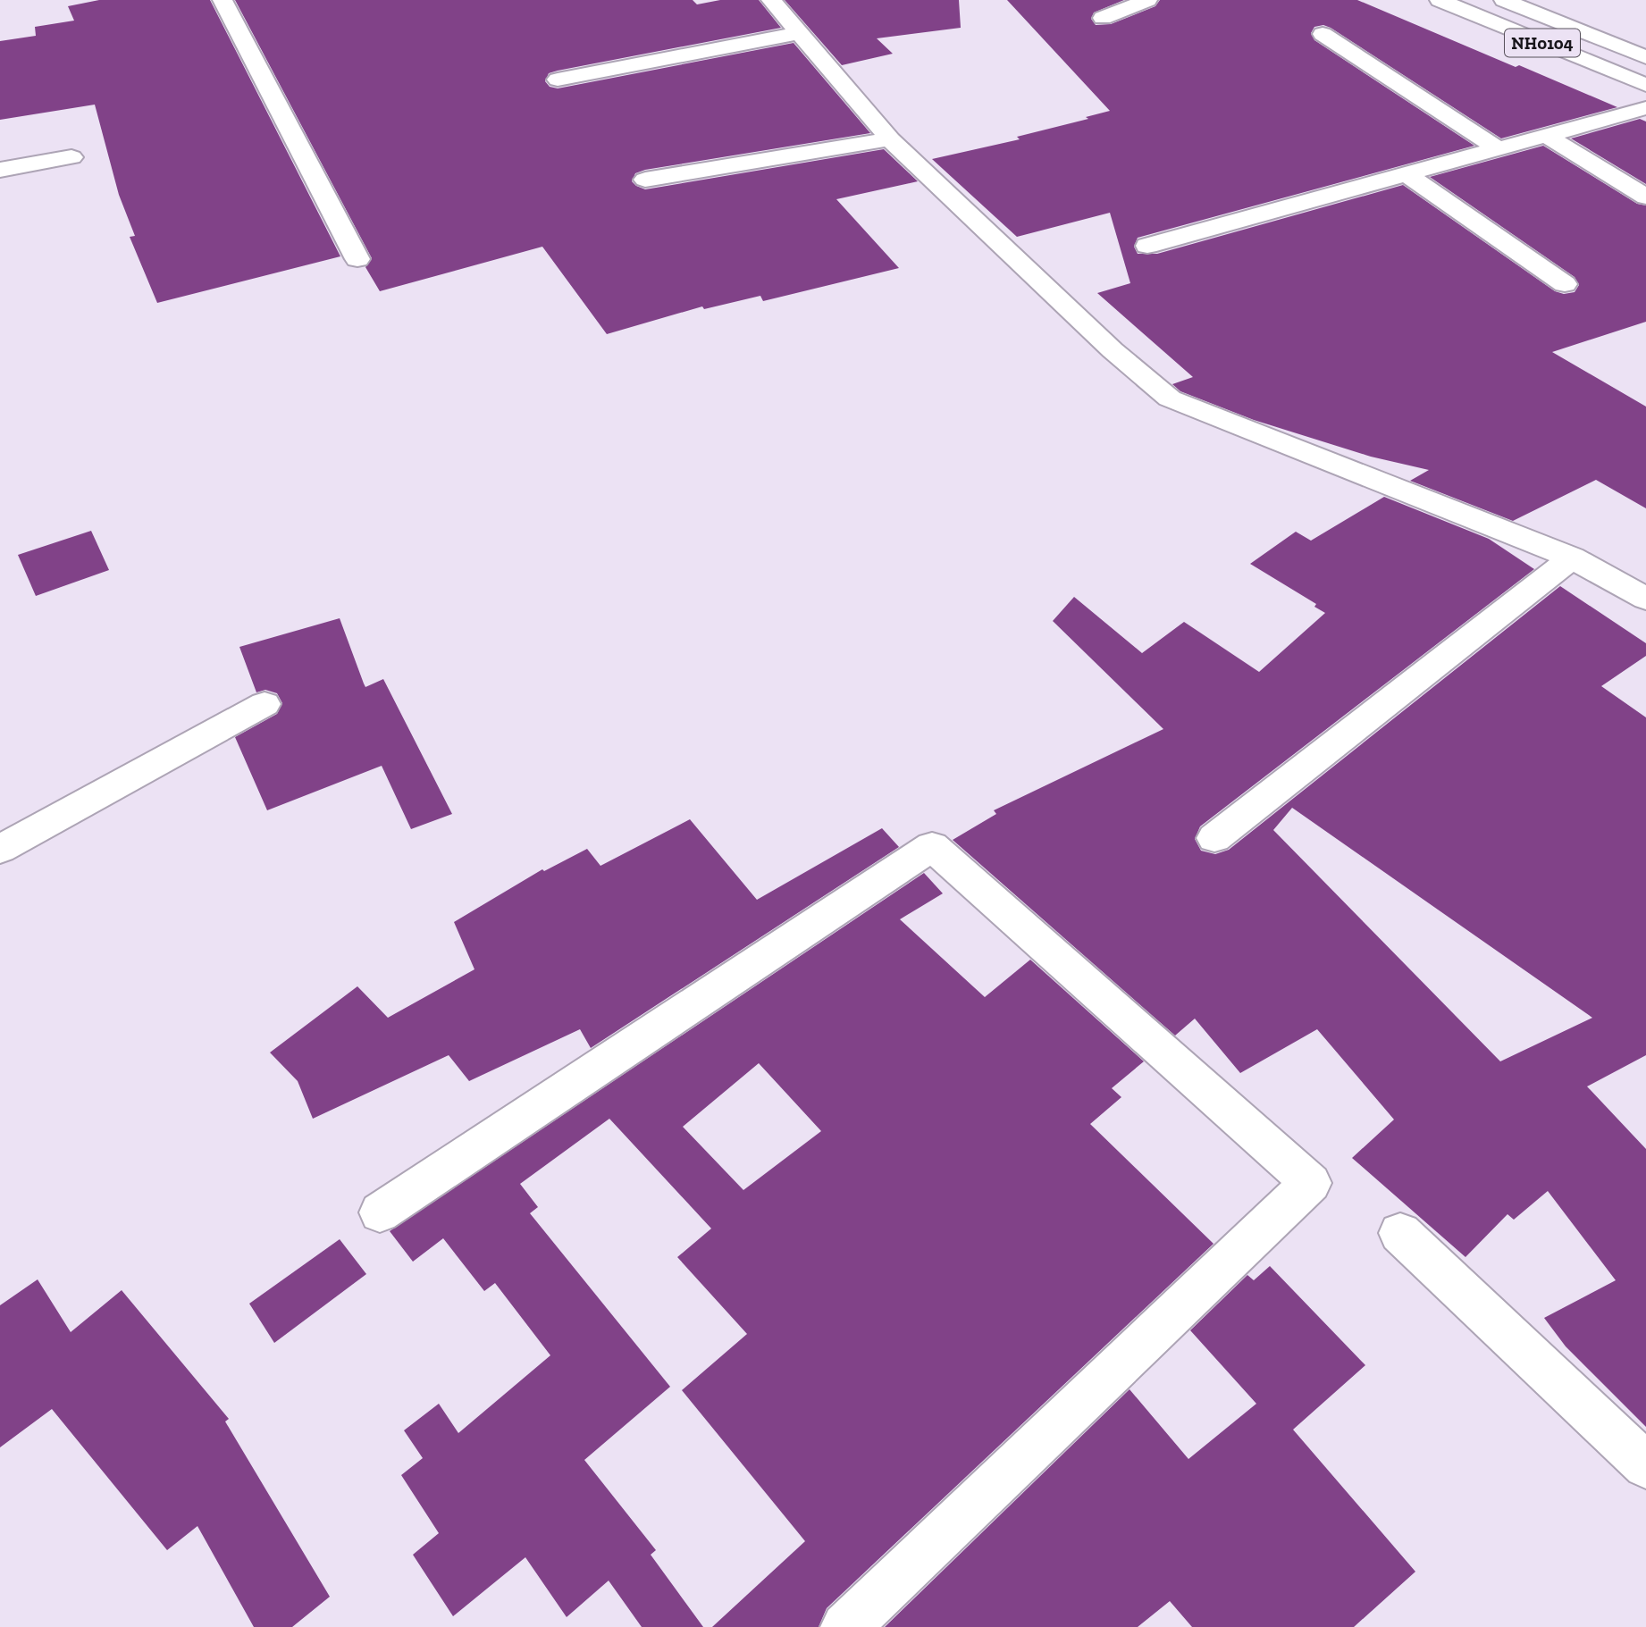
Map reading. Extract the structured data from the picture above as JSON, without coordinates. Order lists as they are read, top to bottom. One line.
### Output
{"streets":{"main road":["NH0104"]}}
